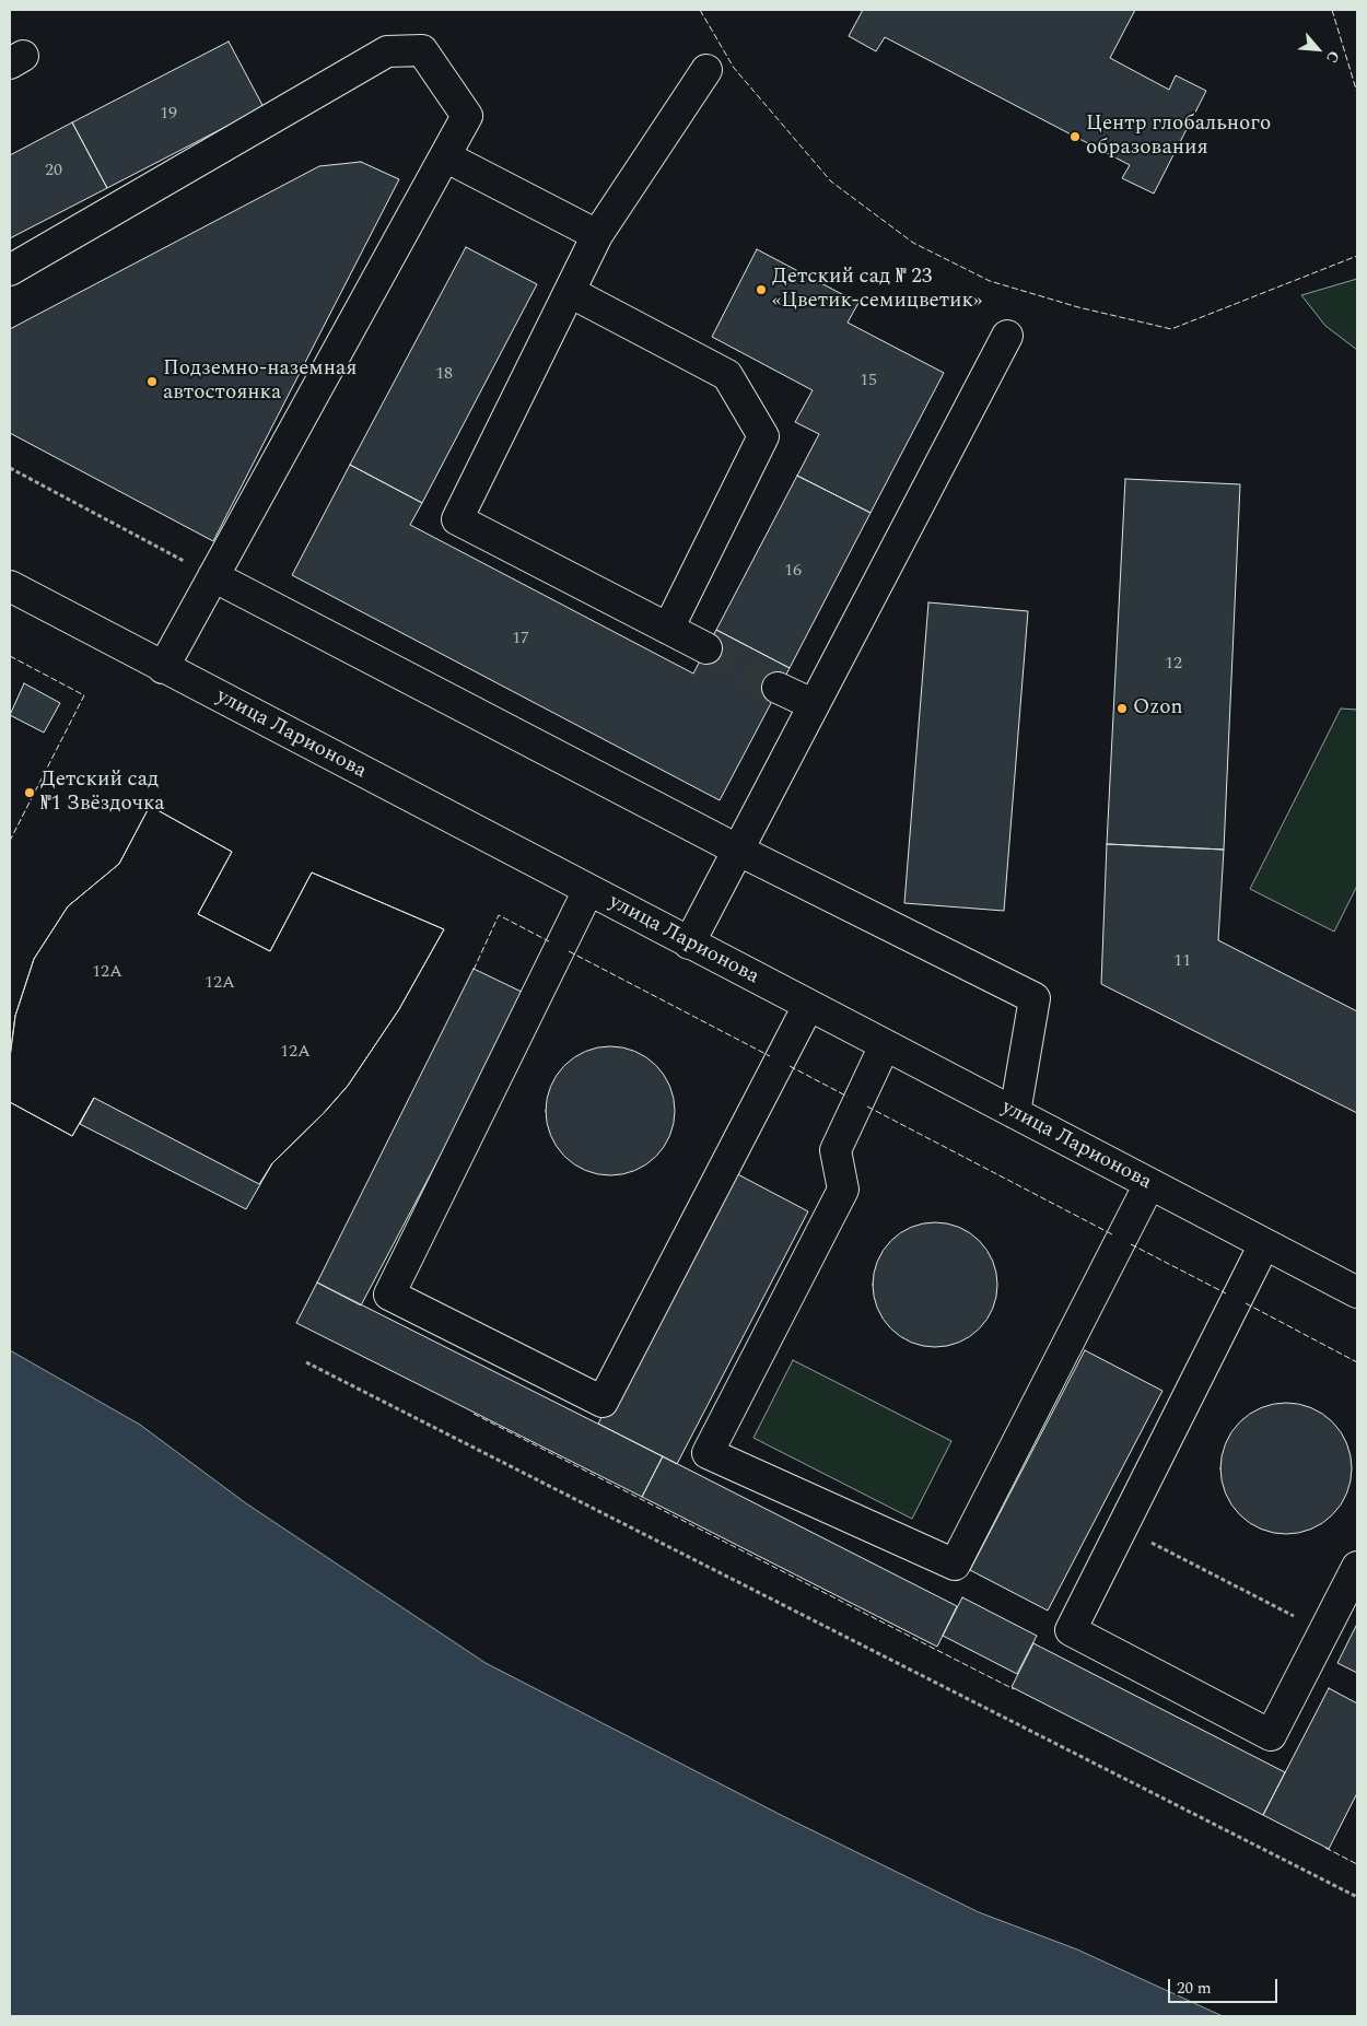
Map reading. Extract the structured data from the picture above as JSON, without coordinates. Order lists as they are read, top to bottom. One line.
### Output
{"streets":{"street":["улица Ларионова"]},"places":["Центр глобального образования","Детский сад № 23 «Цветик-семицветик»","Подземно-наземная автостоянка","Ozon","Детский сад №1 Звёздочка"],"house_numbers":["19","20","18","15","16","17","12","11","12А","12А","12А"],"scale_bar":"20 m","north":"bottom right"}
